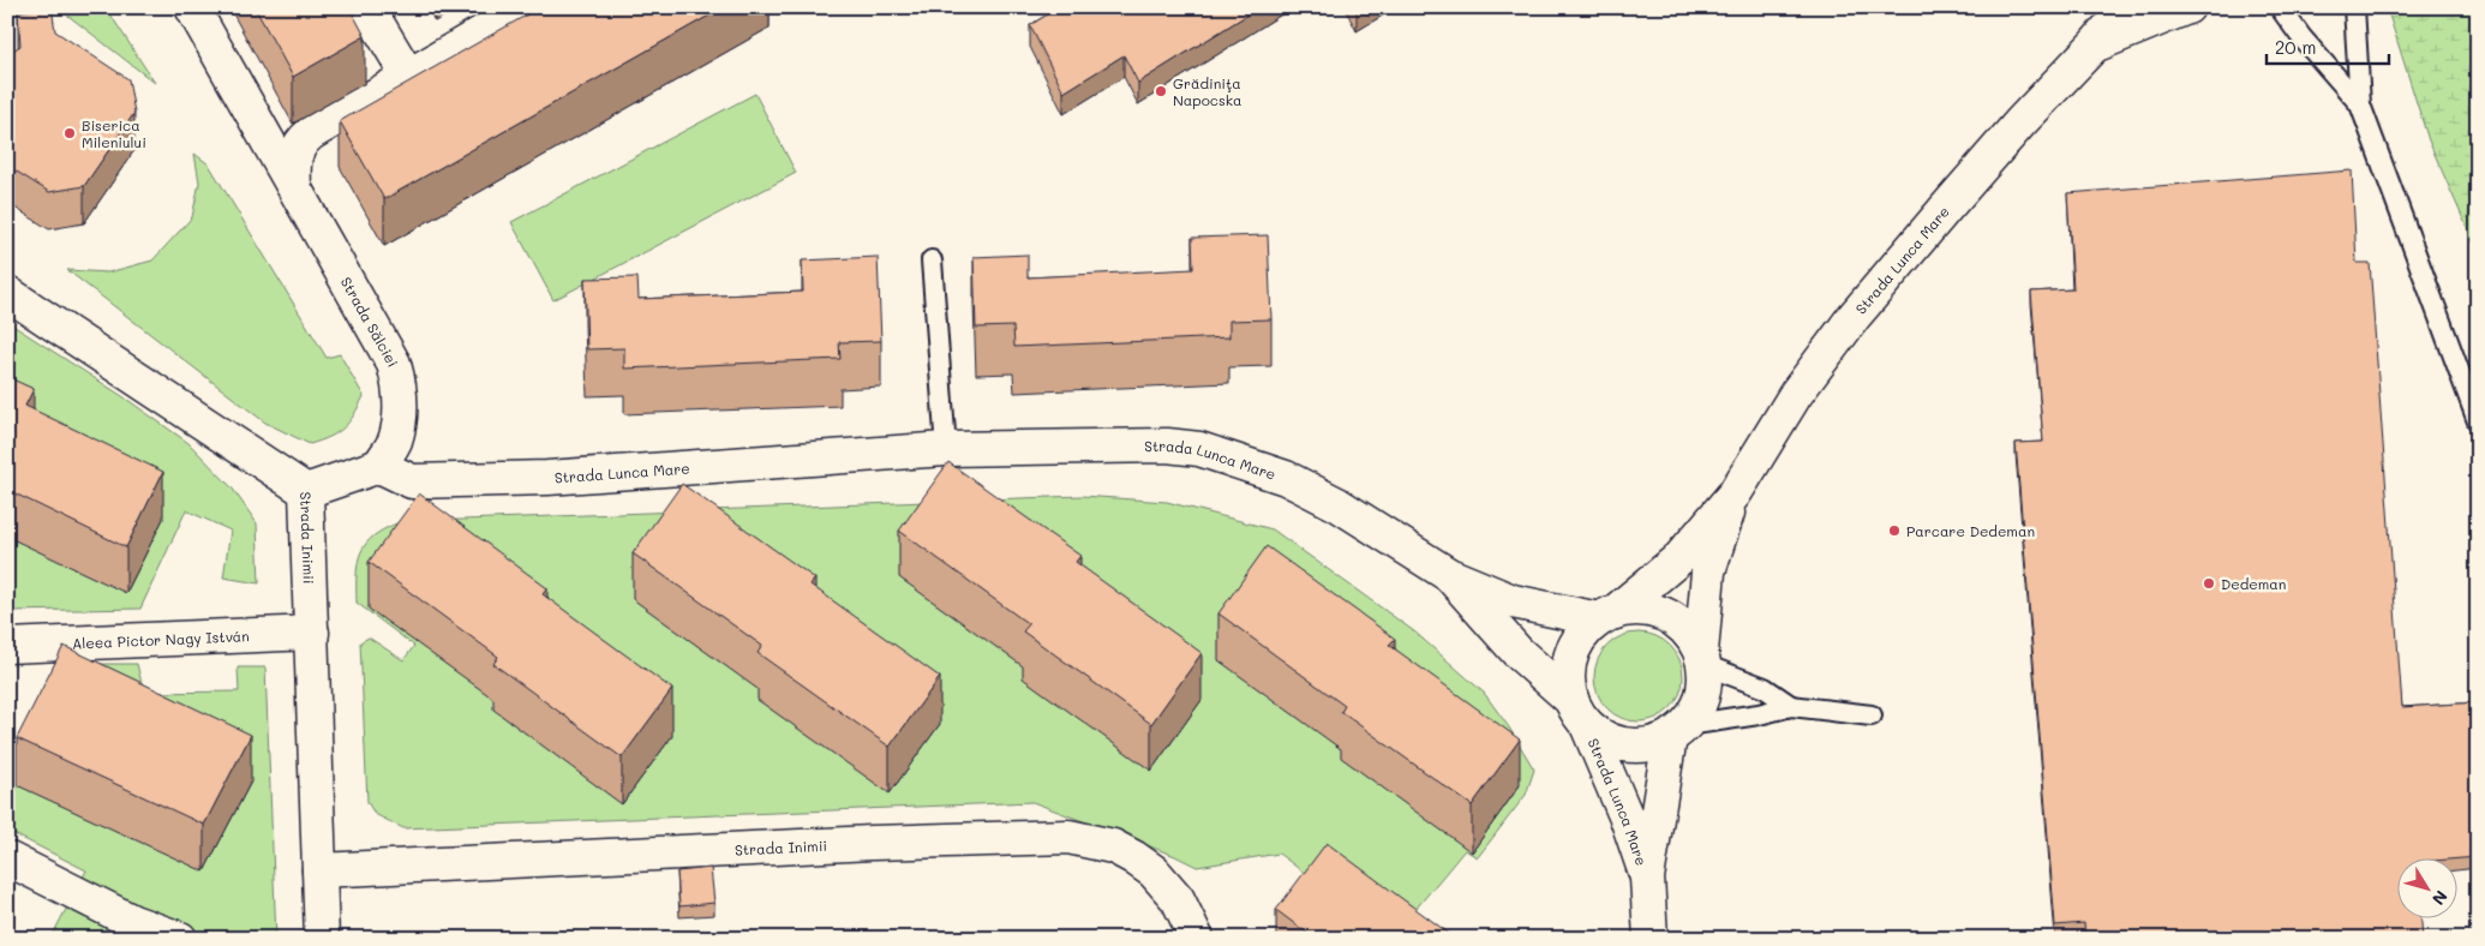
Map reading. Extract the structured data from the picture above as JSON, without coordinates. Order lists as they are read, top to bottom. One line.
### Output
{"streets":{"street":["Strada Lunca Mare","Strada Sălciei","Strada Inimii","Aleea Pictor Nagy István"]},"crossings":[["Strada Lunca Mare","Strada Sălciei"],["Strada Inimii","Aleea Pictor Nagy István"]],"places":["Grădiniţa Napocska","Biserica Mileniului","Parcare Dedeman","Dedeman"],"scale_bar":"20 m","north":"bottom right"}
